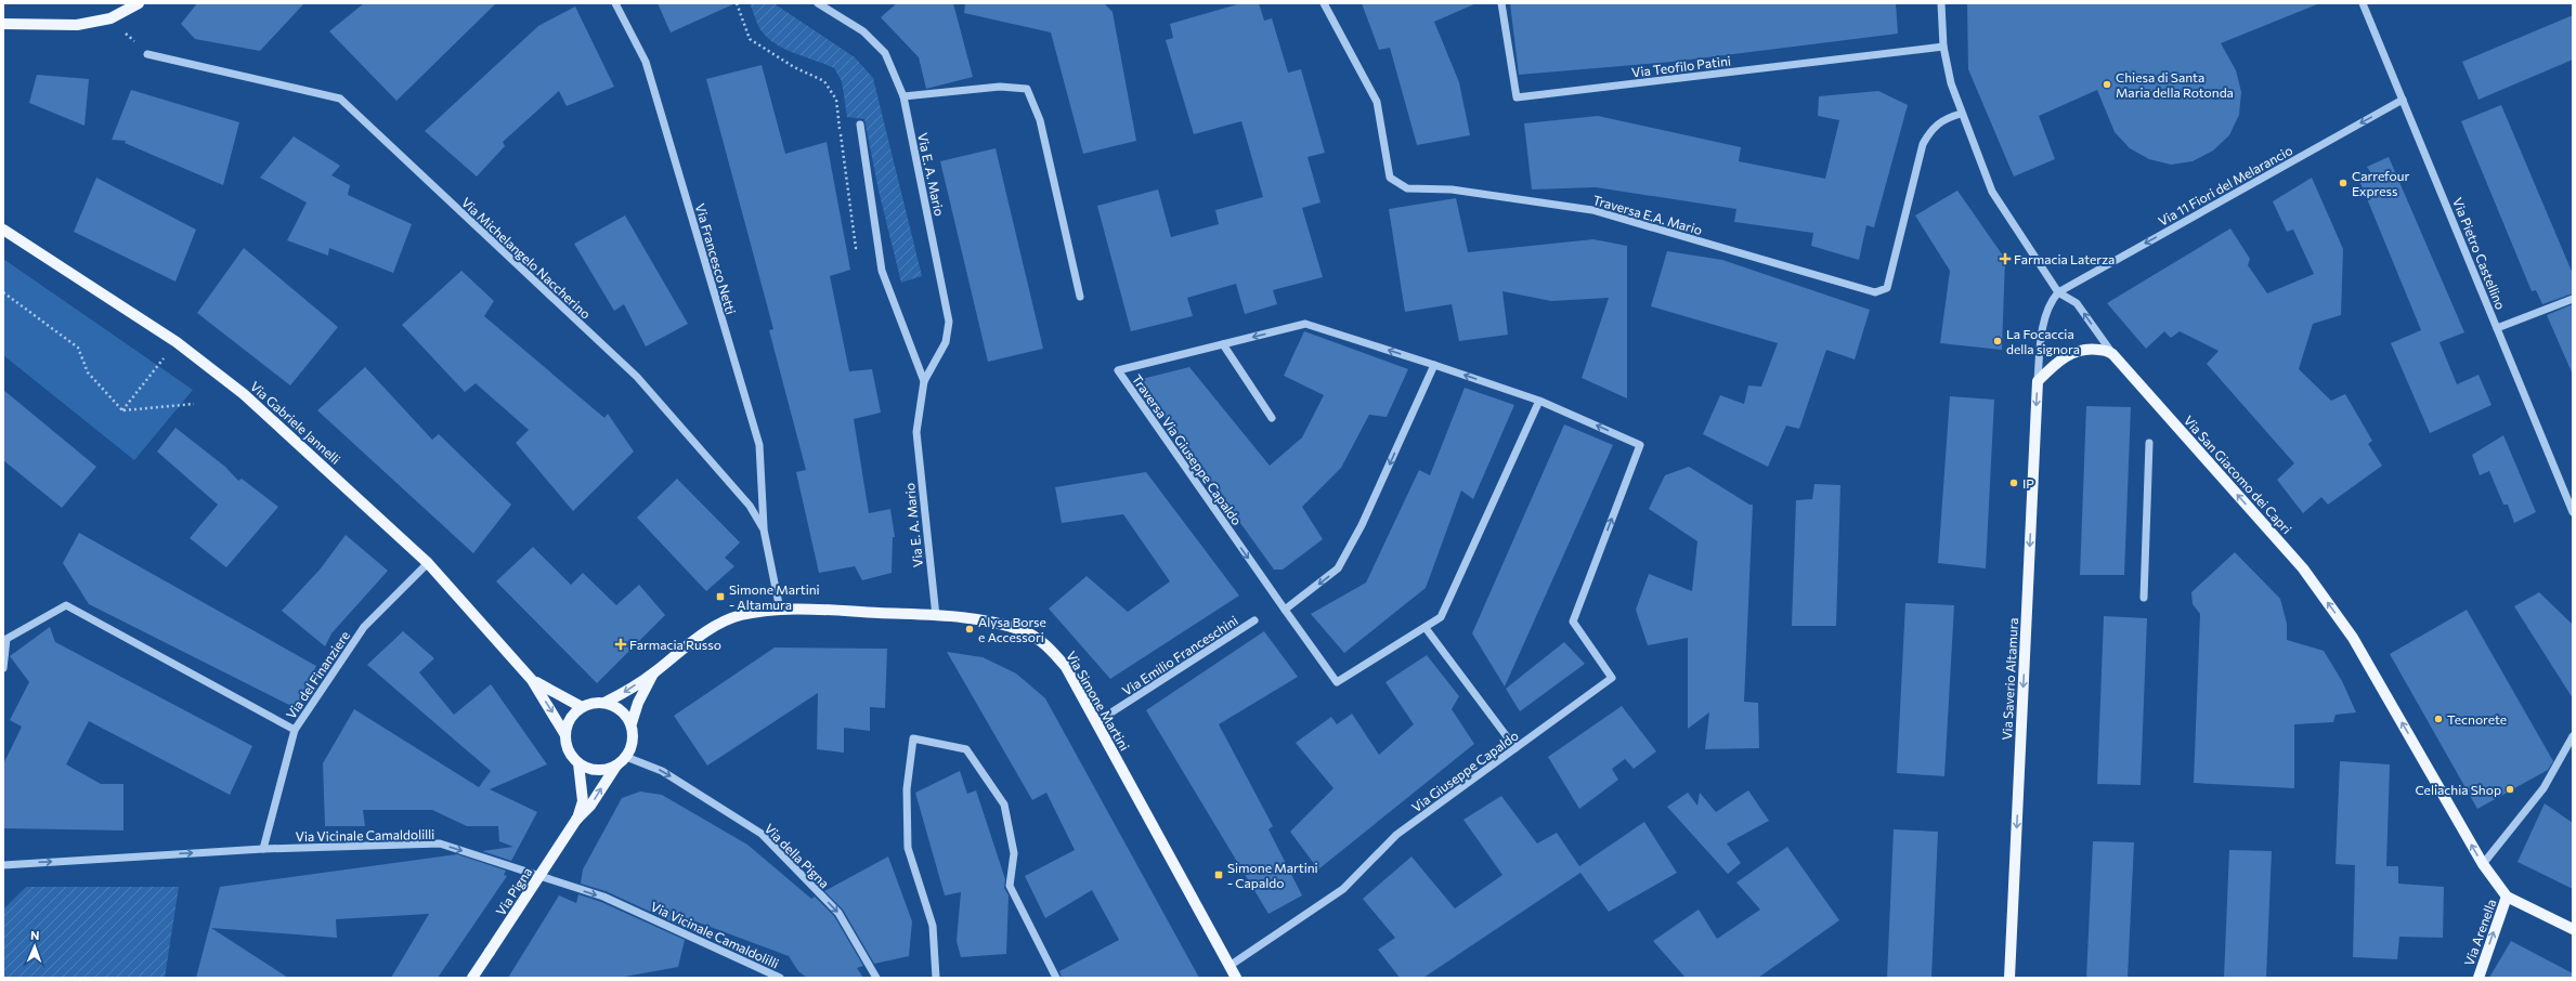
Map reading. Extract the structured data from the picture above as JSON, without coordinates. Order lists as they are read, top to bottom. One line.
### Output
{"streets":{"main road":["Via Gabriele Jannelli","Via San Giacomo dei Capri","Via Saverio Altamura","Via Simone Martini","Via Pigna","Via Arenella"],"street":["Via Teofilo Patini","Via E. A. Mario","Via 11 Fiori del Melarancio","Traversa E.A. Mario","Via Pietro Castellino","Via Michelangelo Naccherino","Via Francesco Netti","Traversa Via Giuseppe Capaldo","Via Emilio Franceschini","Via del Finanziere","Via Giuseppe Capaldo","Via Vicinale Camaldolilli","Via della Pigna"]},"crossings":[["Via Teofilo Patini","Via San Giacomo dei Capri"],["Via E. A. Mario","Via Simone Martini"],["Via 11 Fiori del Melarancio","Via Pietro Castellino"],["Via 11 Fiori del Melarancio","Via San Giacomo dei Capri"],["Via 11 Fiori del Melarancio","Via Saverio Altamura"],["Traversa E.A. Mario","Via San Giacomo dei Capri"],["Via Michelangelo Naccherino","Via Francesco Netti"],["Via Michelangelo Naccherino","Via Simone Martini"],["Via Gabriele Jannelli","Via del Finanziere"],["Via Gabriele Jannelli","Via Simone Martini"],["Via Gabriele Jannelli","Via della Pigna"],["Via Gabriele Jannelli","Via Pigna"],["Traversa Via Giuseppe Capaldo","Via Giuseppe Capaldo"],["Via San Giacomo dei Capri","Via Saverio Altamura"],["Via San Giacomo dei Capri","Via Arenella"],["Via Emilio Franceschini","Via Simone Martini"],["Via del Finanziere","Via Vicinale Camaldolilli"],["Via Simone Martini","Via Giuseppe Capaldo"],["Via Simone Martini","Via della Pigna"],["Via Simone Martini","Via Pigna"],["Via della Pigna","Via Pigna"]],"one_way":["Via 11 Fiori del Melarancio","Via San Giacomo dei Capri","Via Saverio Altamura","Via Vicinale Camaldolilli","Via della Pigna","Via Arenella"],"places":{"other":["Chiesa di Santa Maria della Rotonda","Carrefour Express","La Focaccia della signora","IP","Alysa Borse e Accessori","Tecnorete","Celiachia Shop"],"health":["Farmacia Laterza","Farmacia Russo"],"transit":["Simone Martini - Altamura","Simone Martini - Capaldo"]},"north":"top"}
